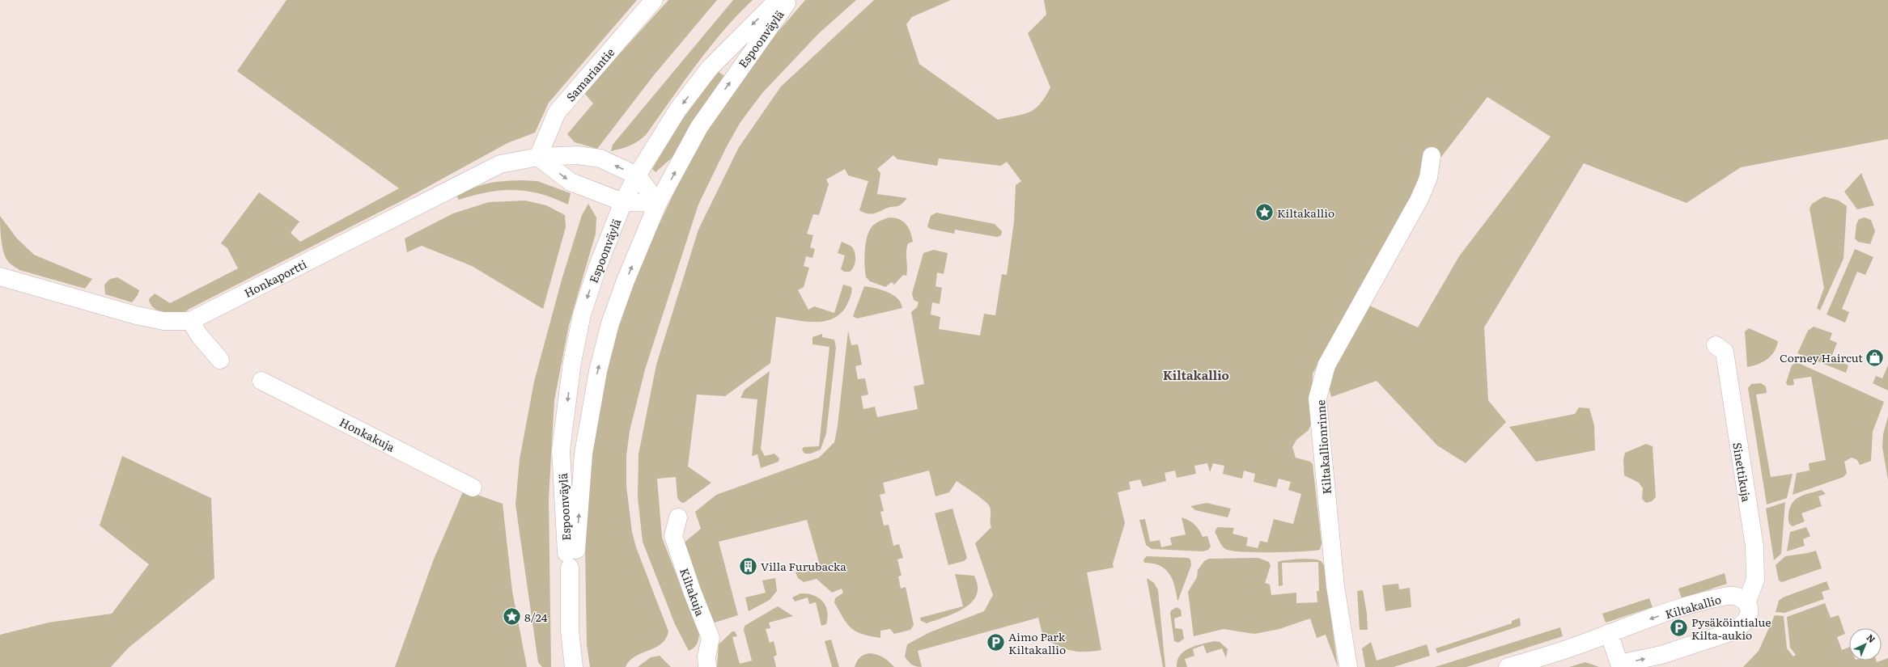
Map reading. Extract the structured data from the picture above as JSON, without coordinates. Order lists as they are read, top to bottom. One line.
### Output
{"streets":{"street":["Espoonväylä","Samariantie","Honkaportti","Honkakuja","Kiltakallionrinne","Sinettikuja","Kiltakuja","Kiltakallio"]},"crossings":[["Espoonväylä","Honkaportti"],["Samariantie","Honkaportti"],["Sinettikuja","Kiltakallio"]],"one_way":["Kiltakallio"],"districts":["Kiltakallio"],"places":{"place":["Kiltakallio","8/24"],"shop":["Corney Haircut"],"building":["Villa Furubacka"],"parking":["Pysäköintialue Kilta-aukio","Aimo Park Kiltakallio"]},"north":"top right"}
